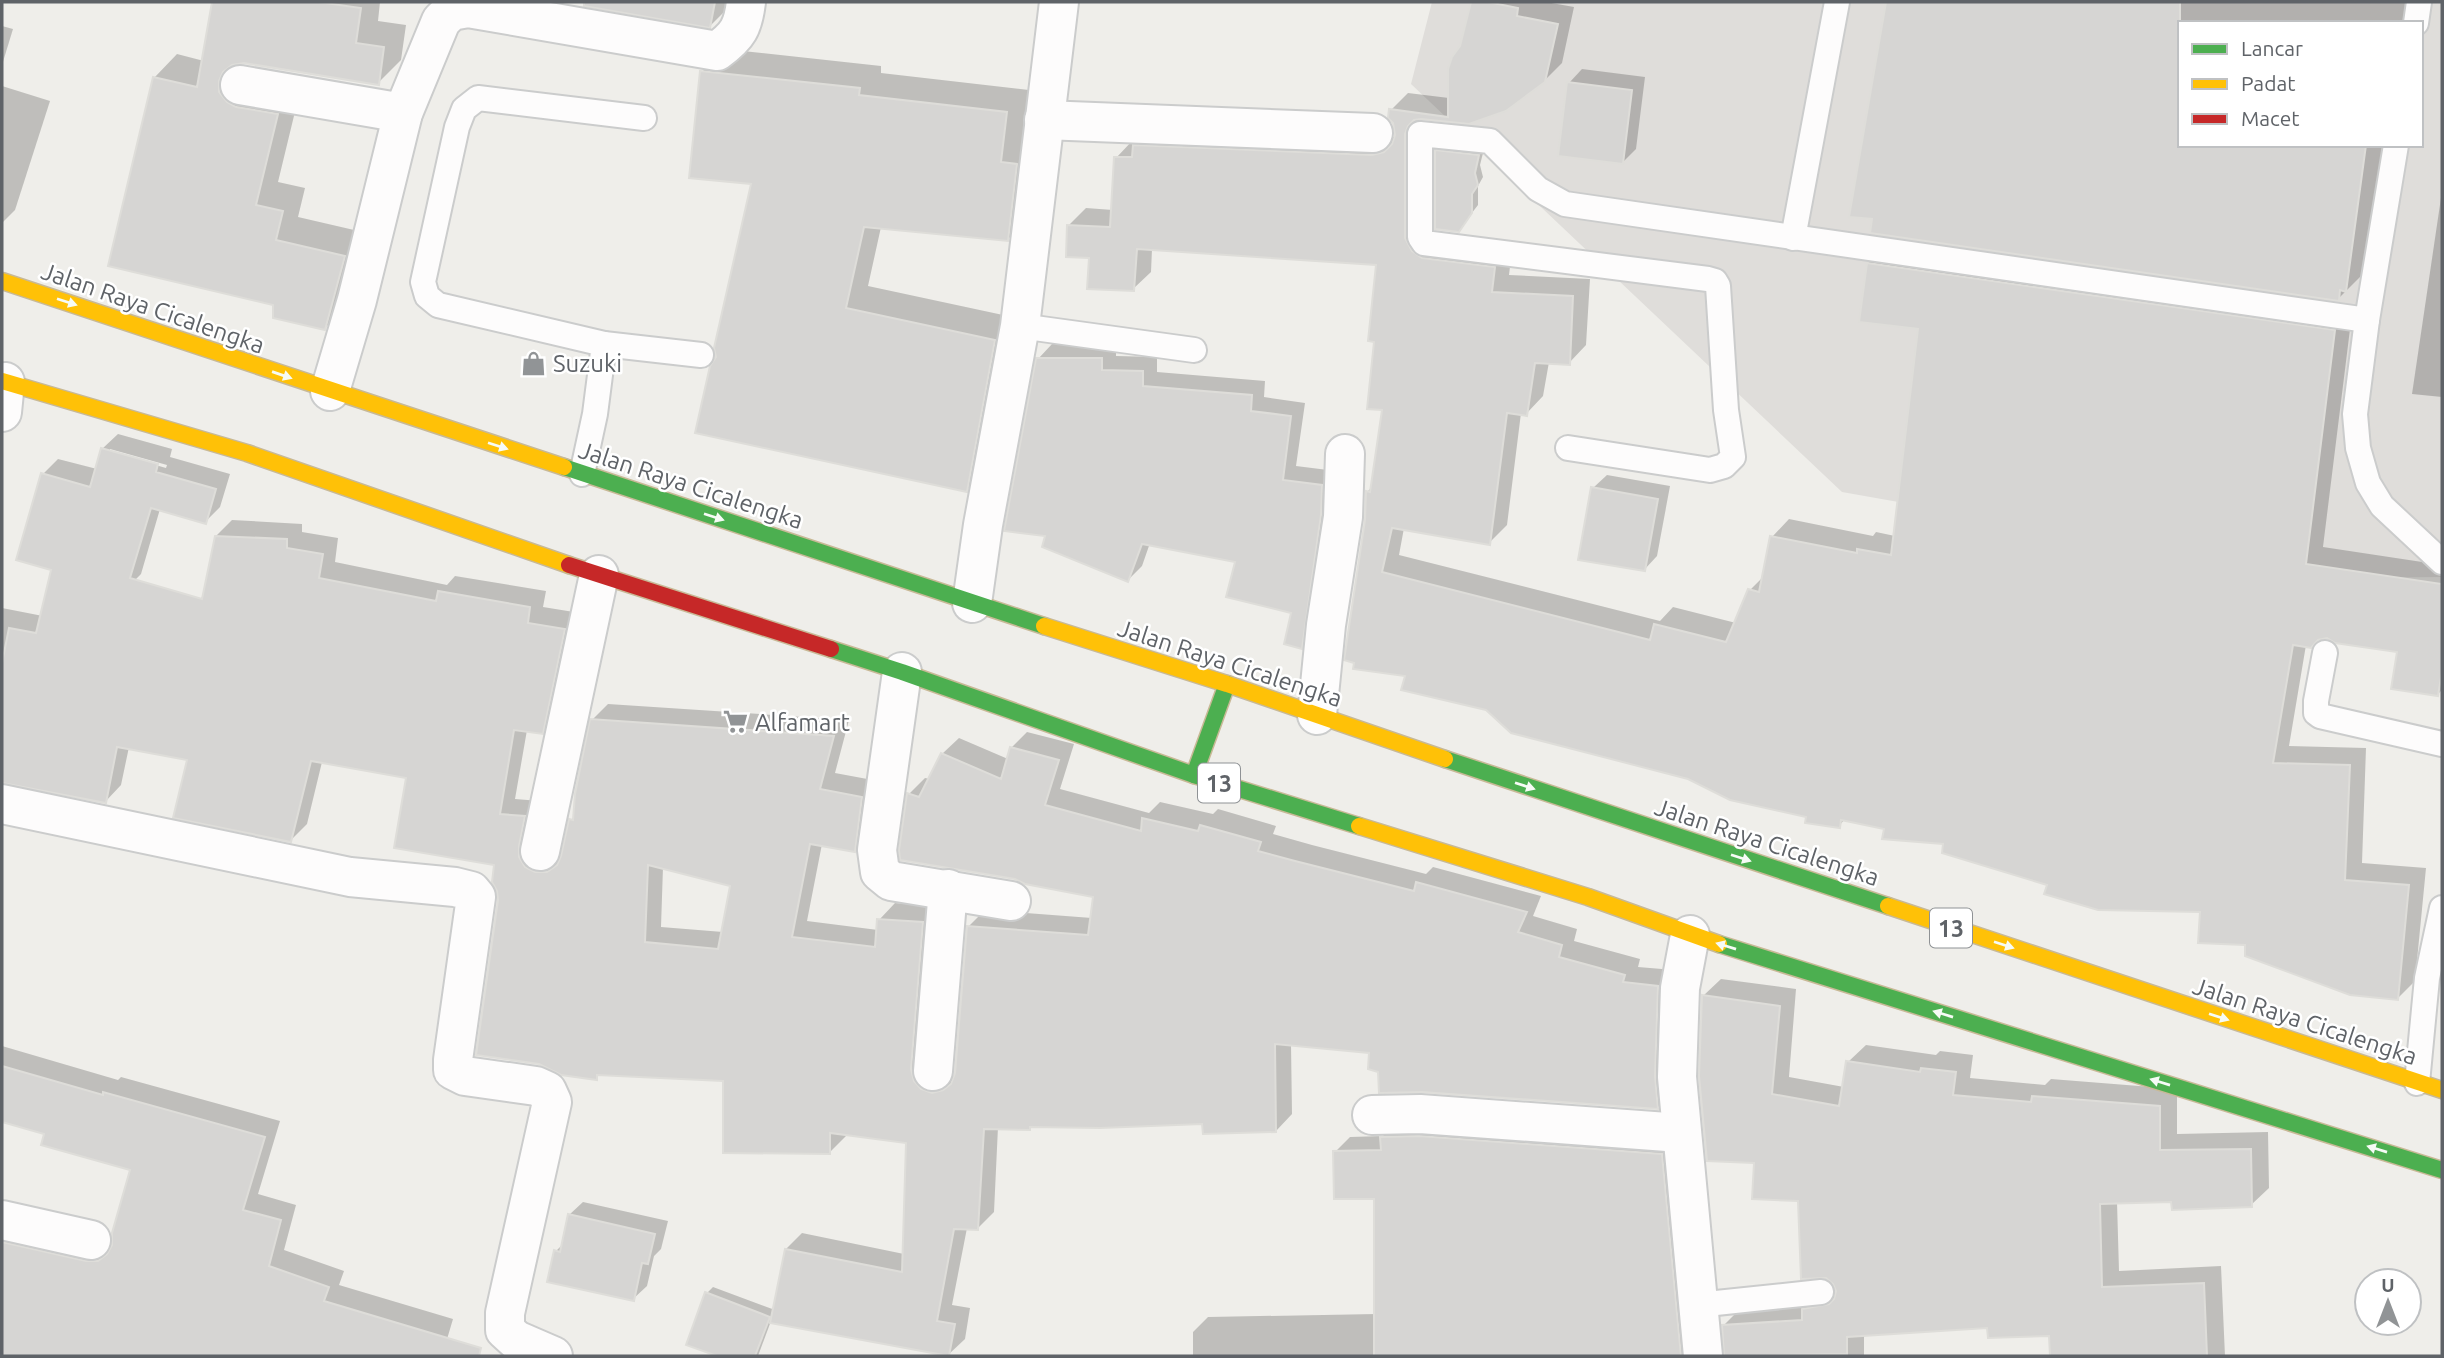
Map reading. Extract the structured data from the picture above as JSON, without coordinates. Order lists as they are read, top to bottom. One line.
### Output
{"streets":{"highway":["Jalan Raya Cicalengka","13"]},"places":{"shop":["Suzuki"],"supermarket":["Alfamart"]},"legend":["Lancar","Padat","Macet"],"north":"top"}
